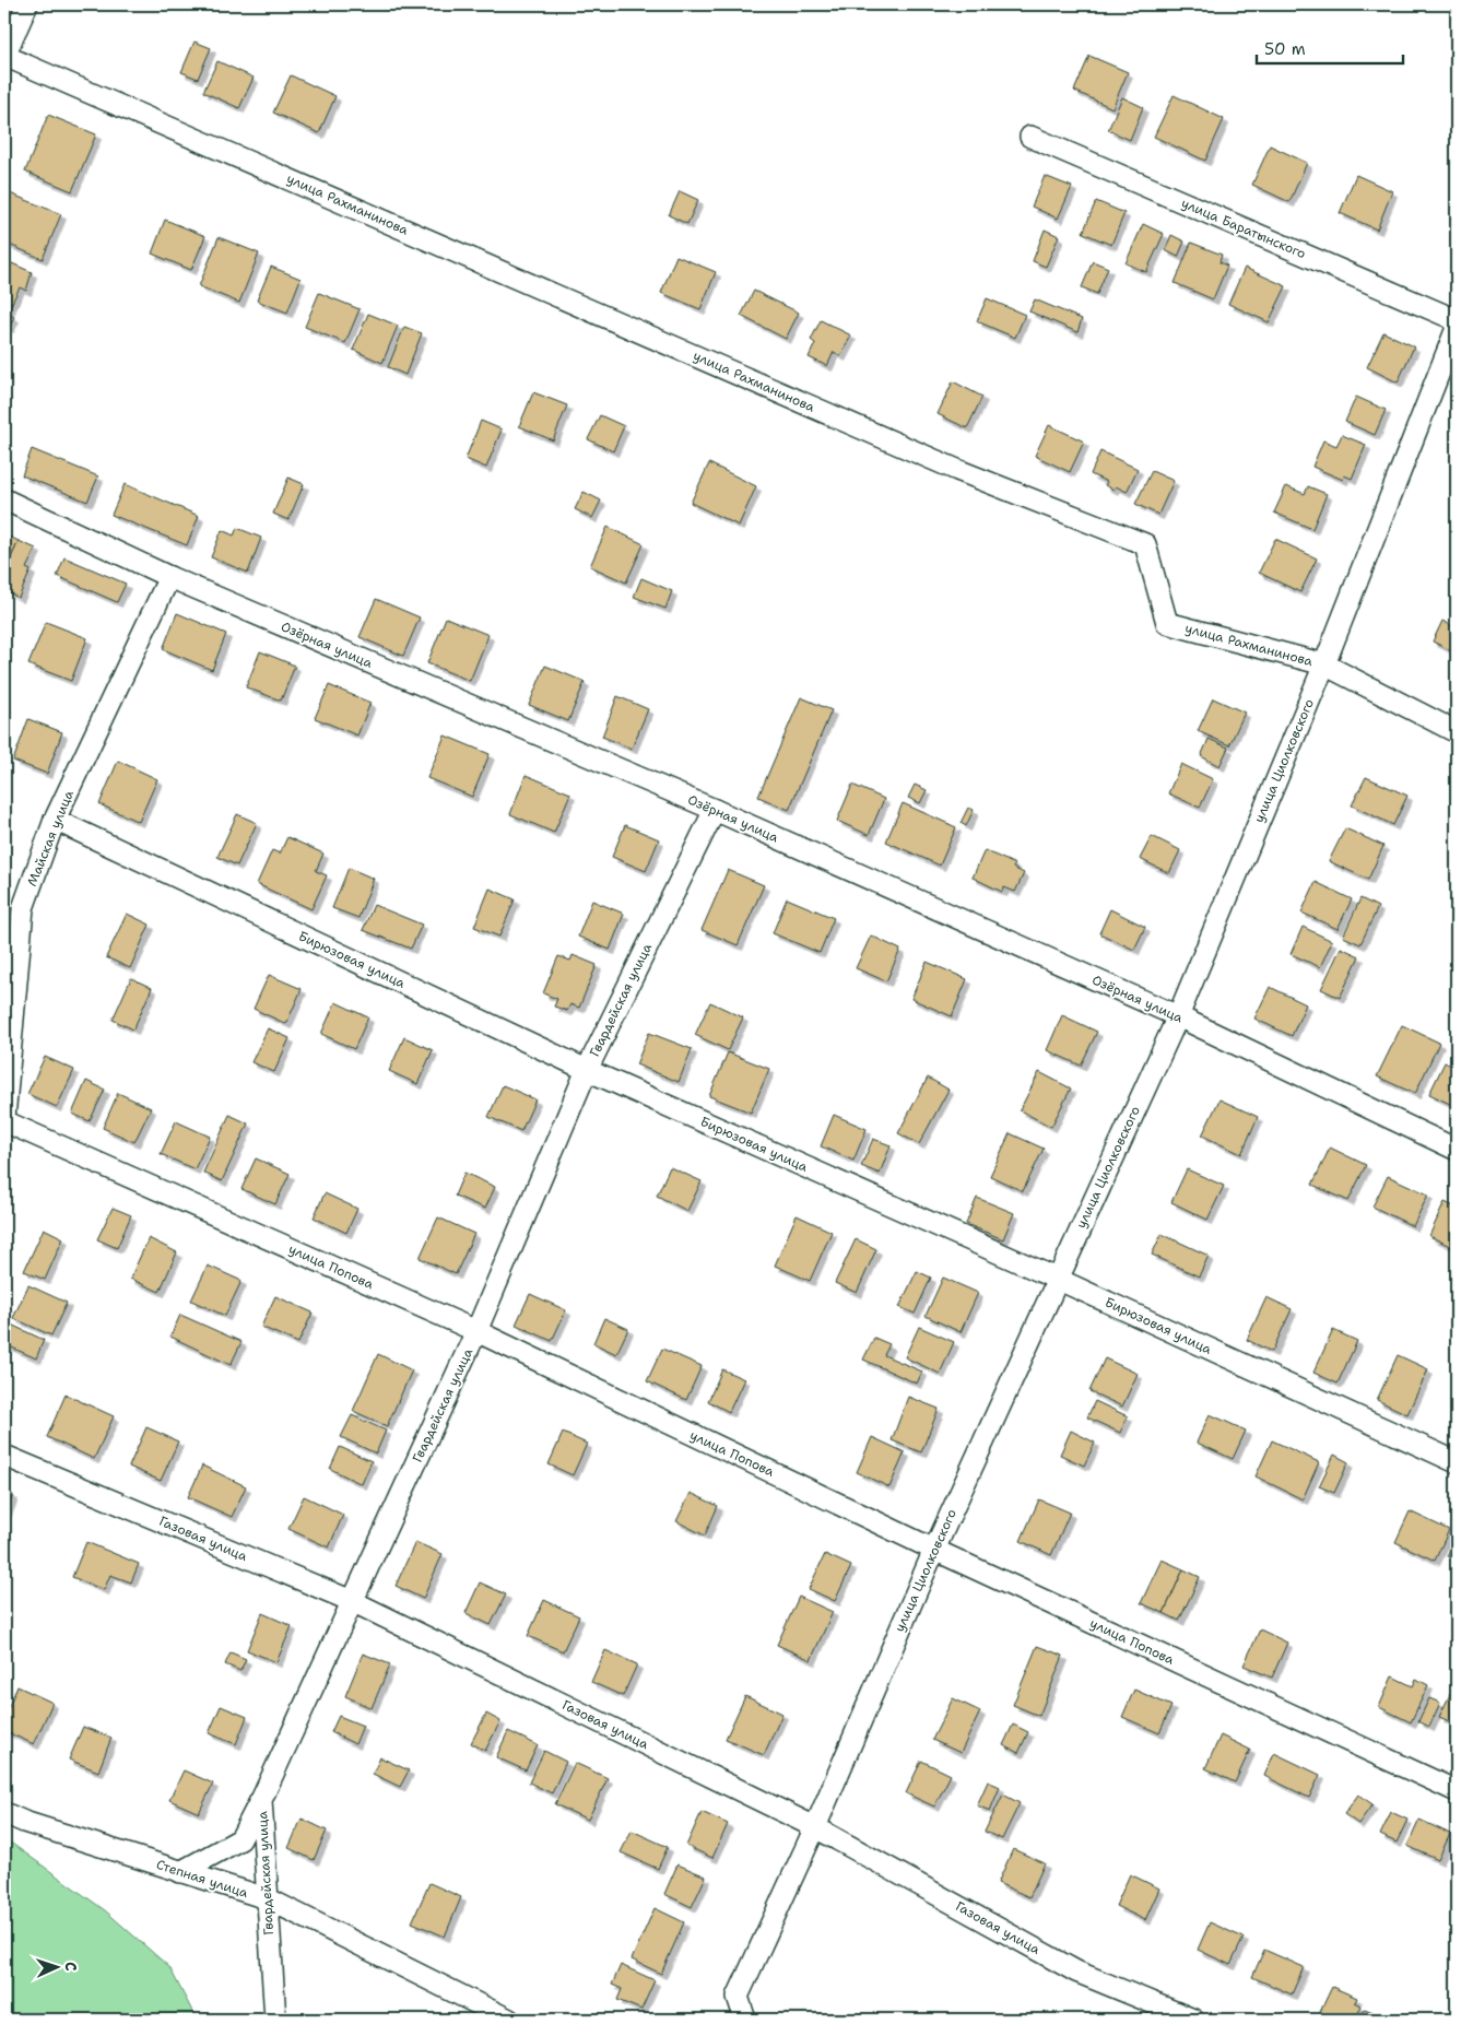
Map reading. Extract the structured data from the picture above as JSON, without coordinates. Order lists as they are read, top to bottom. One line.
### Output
{"streets":{"street":["улица Рахманинова","улица Баратынского","Озёрная улица","улица Циолковского","Майская улица","Бирюзовая улица","Гвардейская улица","улица Попова","Газовая улица","Степная улица"]},"crossings":[["улица Рахманинова","улица Циолковского"],["Озёрная улица","улица Циолковского"],["Озёрная улица","Майская улица"],["Озёрная улица","Гвардейская улица"],["улица Циолковского","Бирюзовая улица"],["улица Циолковского","улица Попова"],["улица Циолковского","Газовая улица"],["Майская улица","Бирюзовая улица"],["Майская улица","улица Попова"],["Бирюзовая улица","Гвардейская улица"],["Гвардейская улица","улица Попова"],["Гвардейская улица","Газовая улица"],["Гвардейская улица","Степная улица"]],"scale_bar":"50 m","north":"right"}
